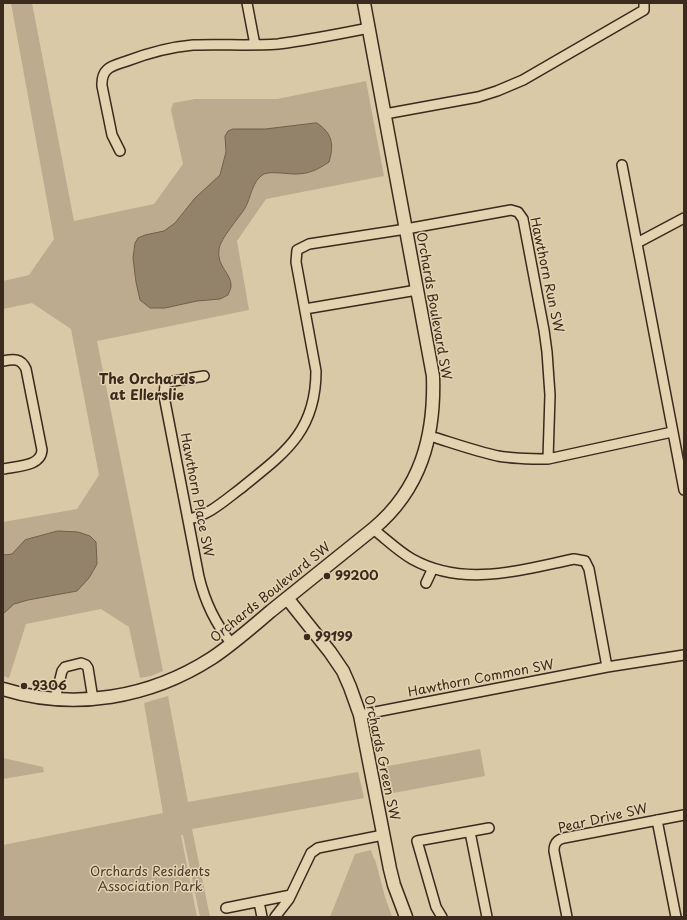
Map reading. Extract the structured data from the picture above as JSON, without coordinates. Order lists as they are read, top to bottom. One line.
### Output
{"streets":{"street":["Hawthorn Run SW","Orchards Boulevard SW","Hawthorn Place SW","Hawthorn Common SW","Orchards Green SW","Pear Drive SW"]},"crossings":[["Hawthorn Run SW","Orchards Boulevard SW"],["Orchards Boulevard SW","Hawthorn Place SW"],["Orchards Boulevard SW","Orchards Green SW"],["Hawthorn Common SW","Orchards Green SW"]],"districts":["The Orchards at Ellerslie"],"parks":["Orchards Residents Association Park"],"places":["99200","99199","9306"]}
